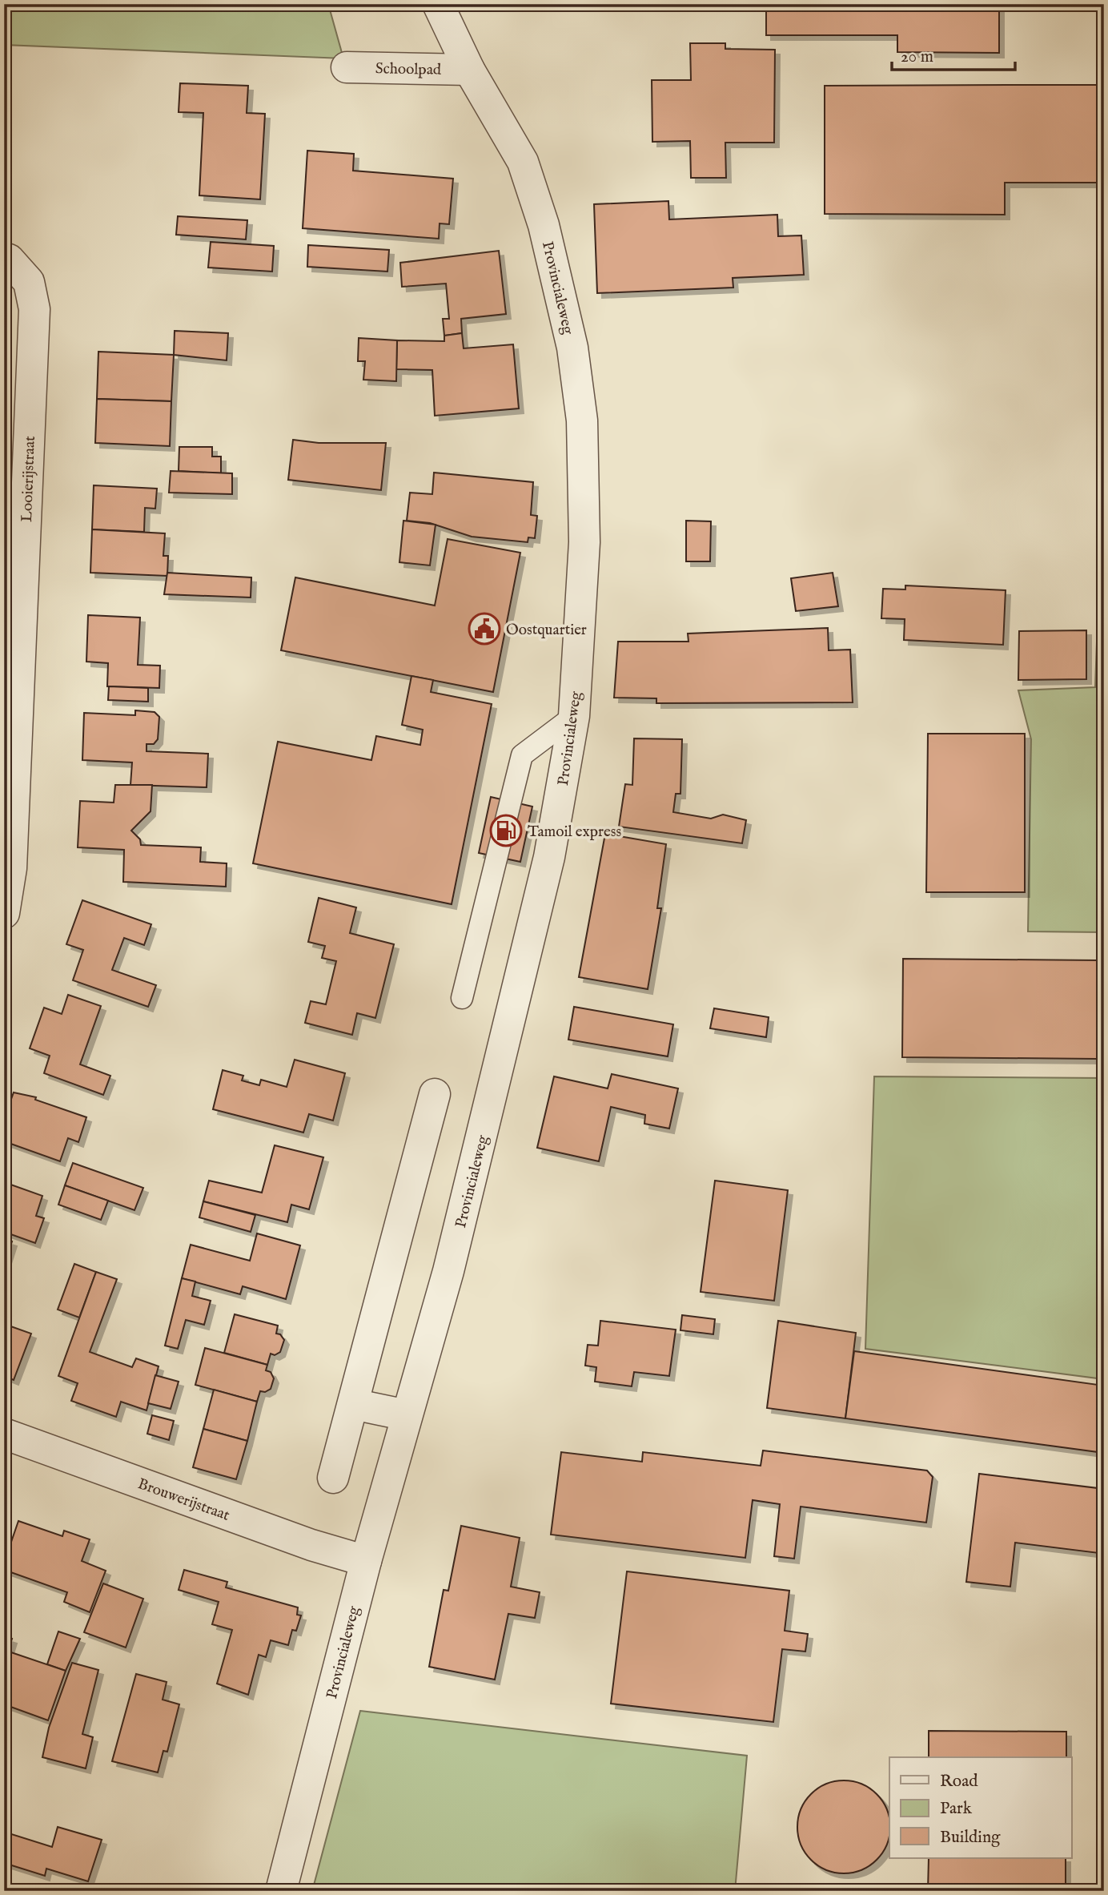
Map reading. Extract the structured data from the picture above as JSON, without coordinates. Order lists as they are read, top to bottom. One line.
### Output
{"streets":{"street":["Schoolpad","Provincialeweg","Looierijstraat","Brouwerijstraat"]},"crossings":[["Schoolpad","Provincialeweg"],["Provincialeweg","Brouwerijstraat"]],"places":{"public building":["Oostquartier"],"fuel station":["Tamoil express"]},"legend":["Road","Park","Building"],"scale_bar":"20 m"}
